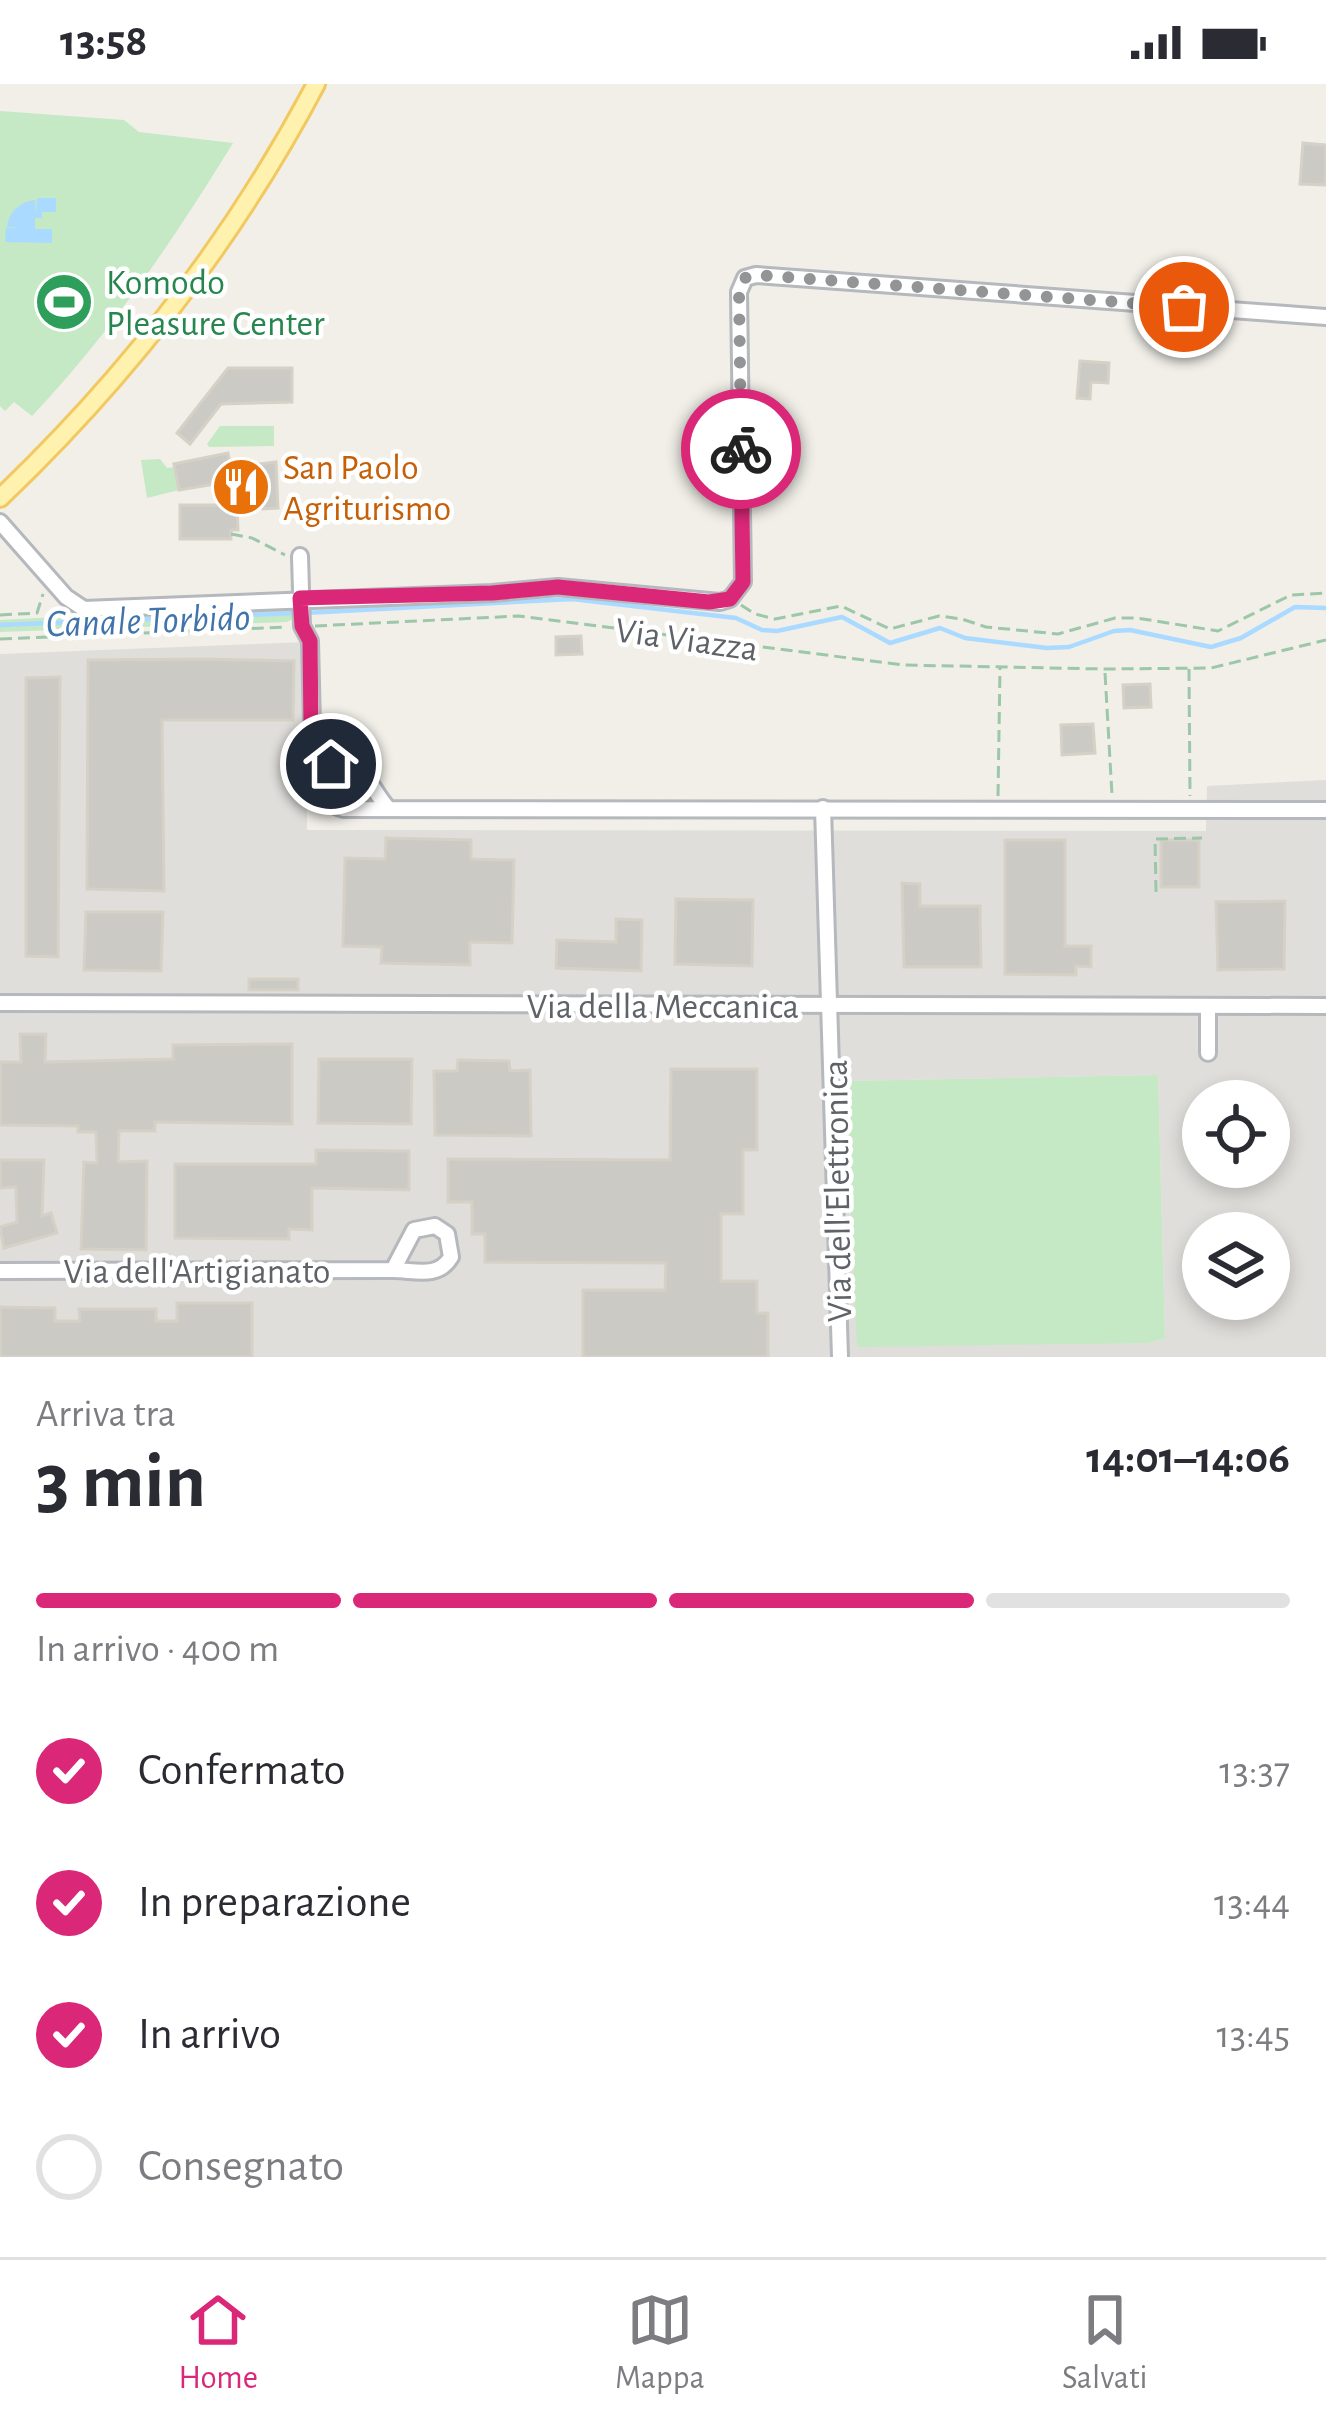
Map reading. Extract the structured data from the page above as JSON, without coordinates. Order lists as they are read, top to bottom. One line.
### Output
{"streets":{"street":["Via della Meccanica","Via dell'Elettronica","Via dell'Artigianato"],"path":["Via Viazza"]},"crossings":[["Via della Meccanica","Via dell'Elettronica"]],"water":["Canale Torbido"],"places":{"sports":["Komodo Pleasure Center"],"restaurant":["San Paolo Agriturismo"]},"page":{"status":"13:58","heading":["3 min","Arriva tra","14:01–14:06"],"bar":"In arrivo · 400 m","list":[["Confermato","13:37"],["In preparazione","13:44"],["In arrivo","13:45"],"Consegnato"],"tabs":["Home","Mappa","Salvati"]}}
